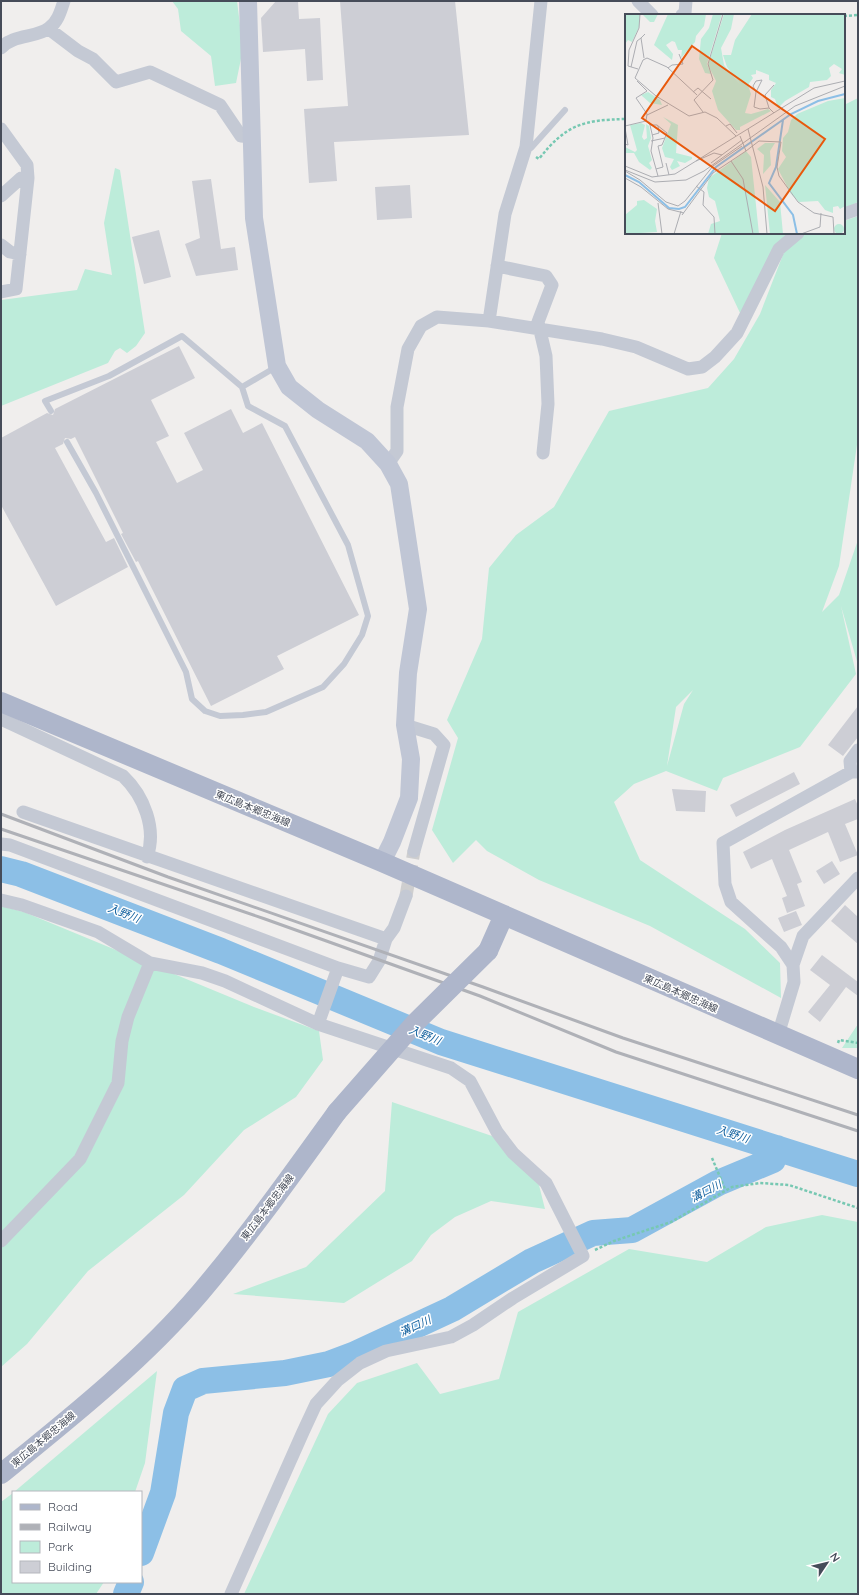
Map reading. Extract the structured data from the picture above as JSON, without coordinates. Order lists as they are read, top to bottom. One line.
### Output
{"streets":{"main road":["東広島本郷忠海線"]},"water":["入野川","溝口川"],"legend":["Road","Railway","Park","Building"],"north":"top right"}
